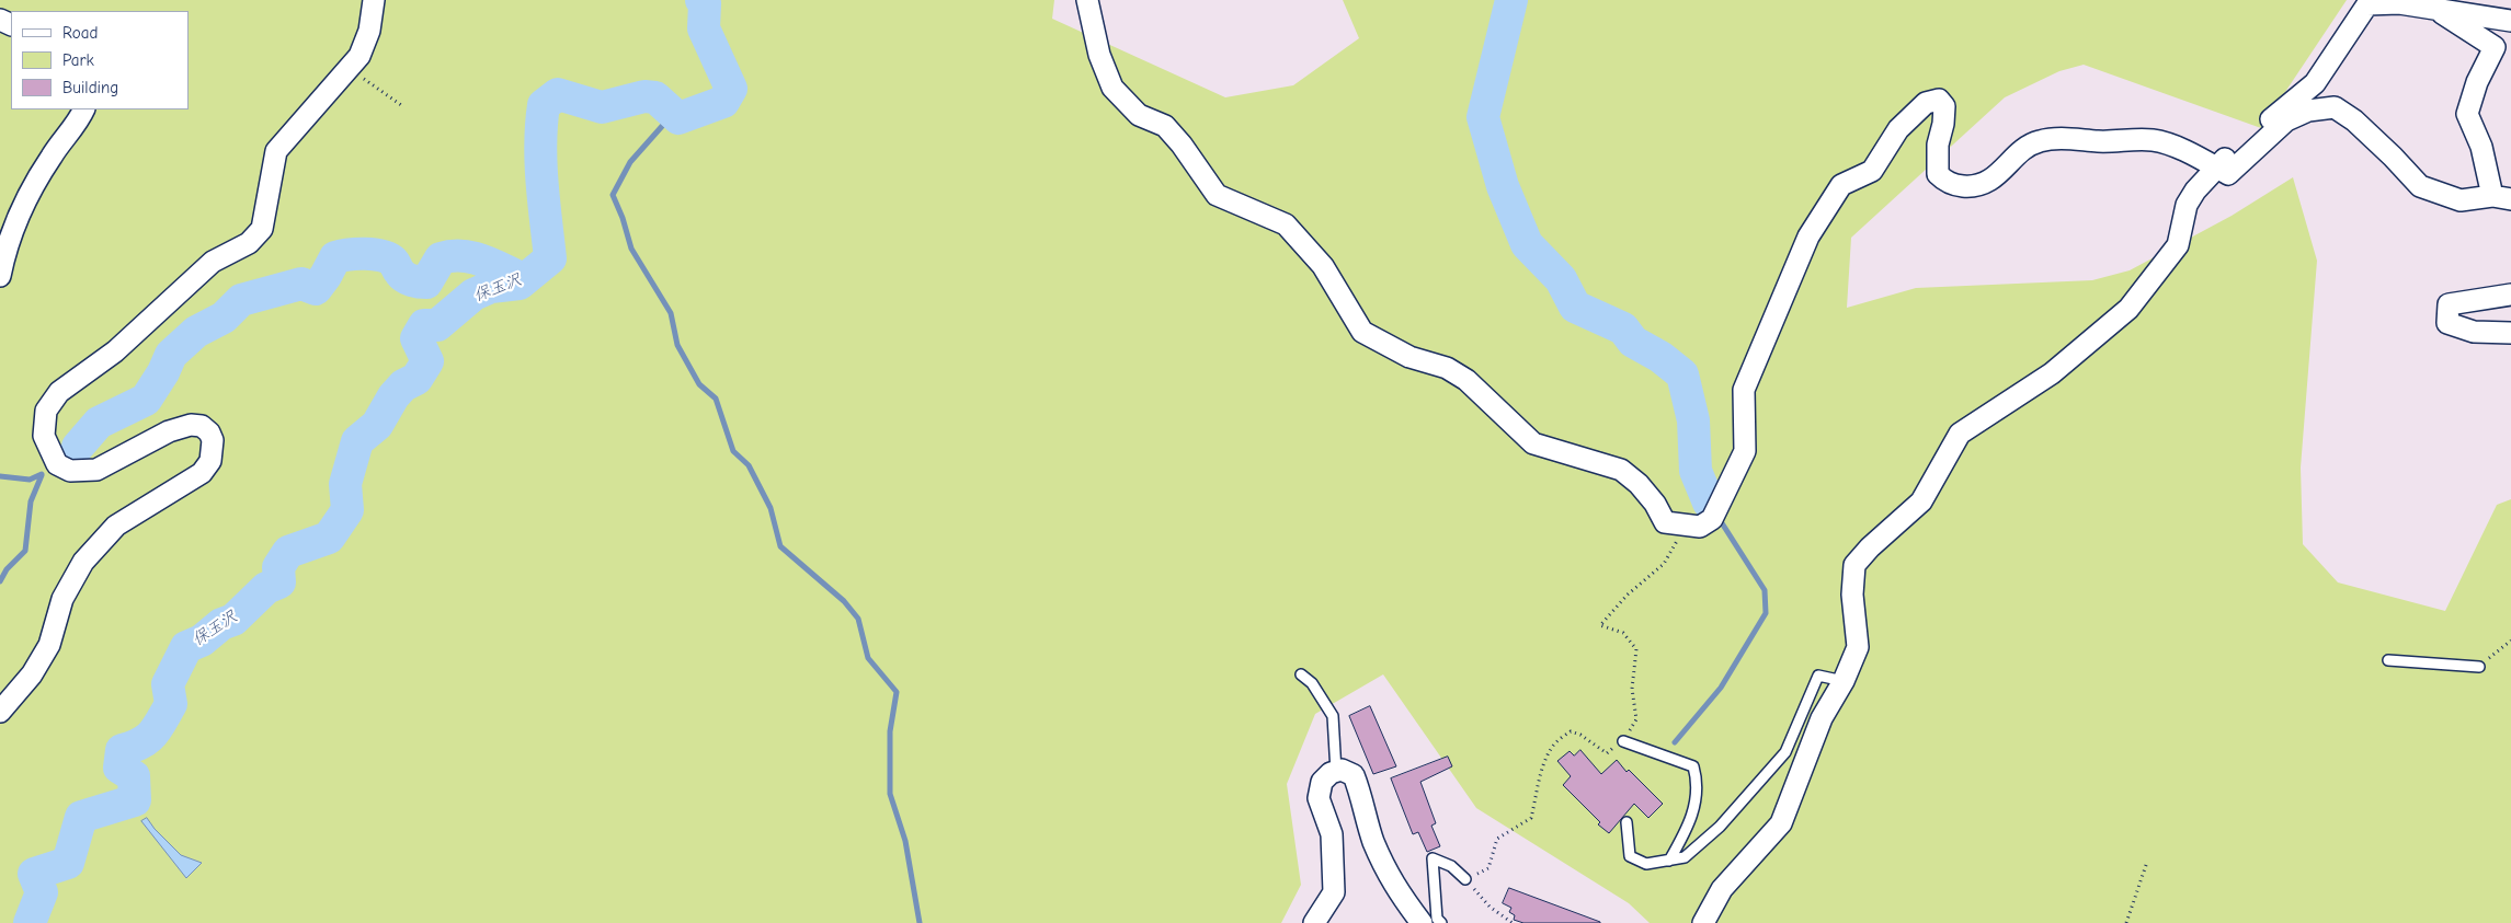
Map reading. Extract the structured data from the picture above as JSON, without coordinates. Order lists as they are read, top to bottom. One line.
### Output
{"water":["保玉沢"],"legend":["Road","Park","Building"]}
